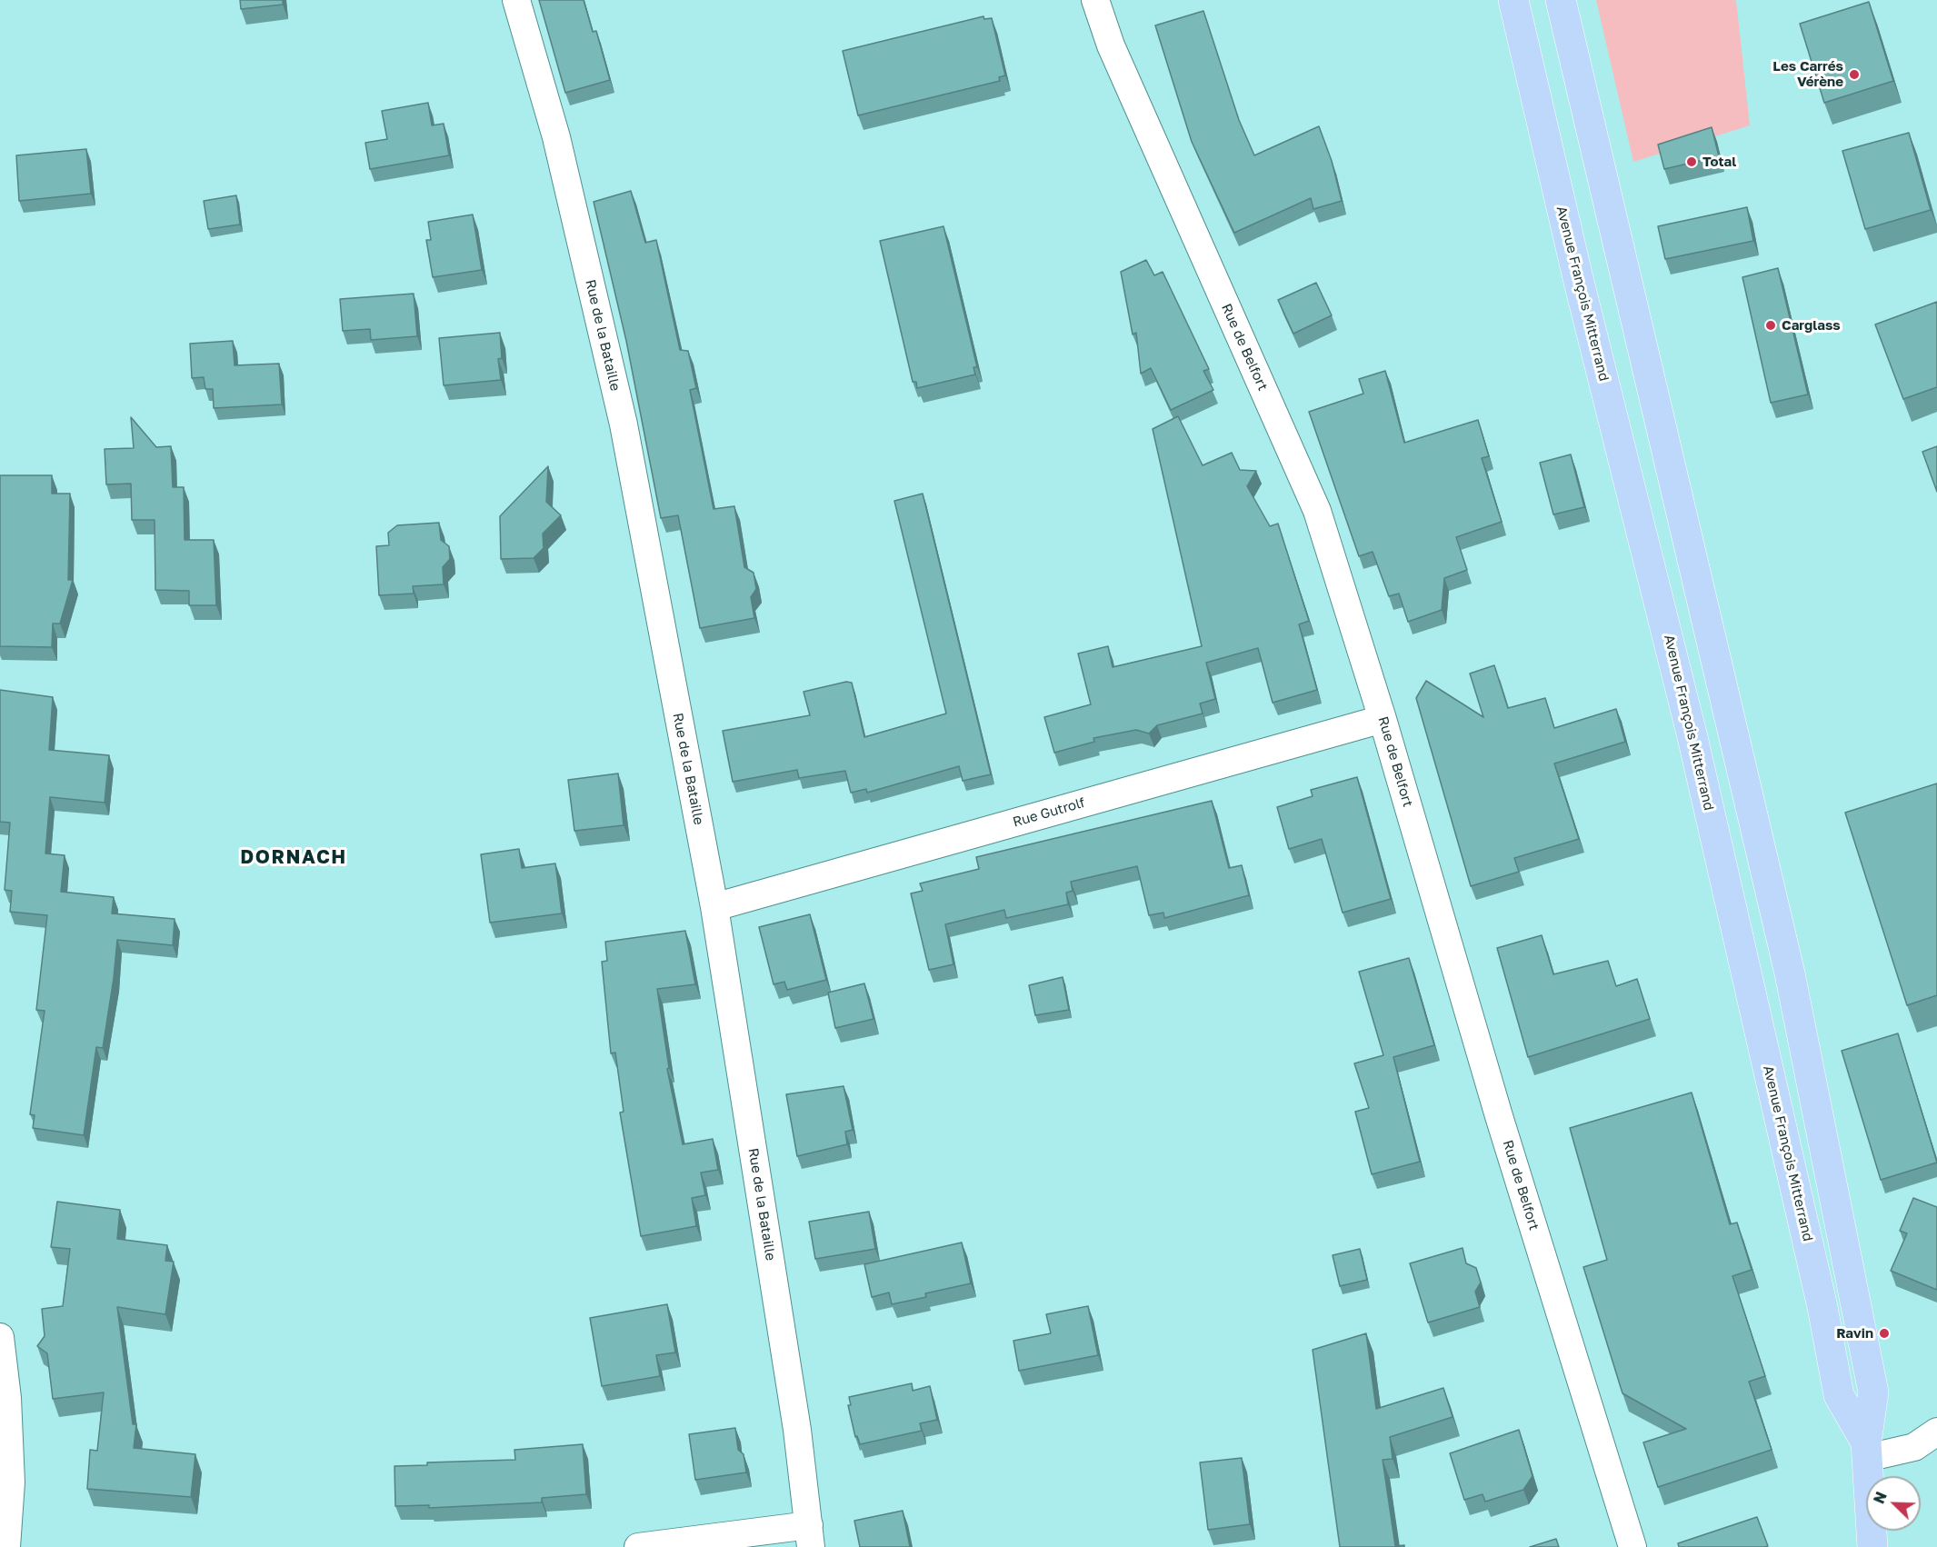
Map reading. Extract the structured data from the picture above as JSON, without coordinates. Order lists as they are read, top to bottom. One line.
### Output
{"streets":{"main road":["Avenue François Mitterrand"],"street":["Rue de la Bataille","Rue de Belfort","Rue Gutrolf"]},"crossings":[["Rue de la Bataille","Rue Gutrolf"],["Rue de Belfort","Rue Gutrolf"]],"districts":["DORNACH"],"places":["Les Carrés Vérène","Total","Carglass","Ravin"],"north":"top left"}
